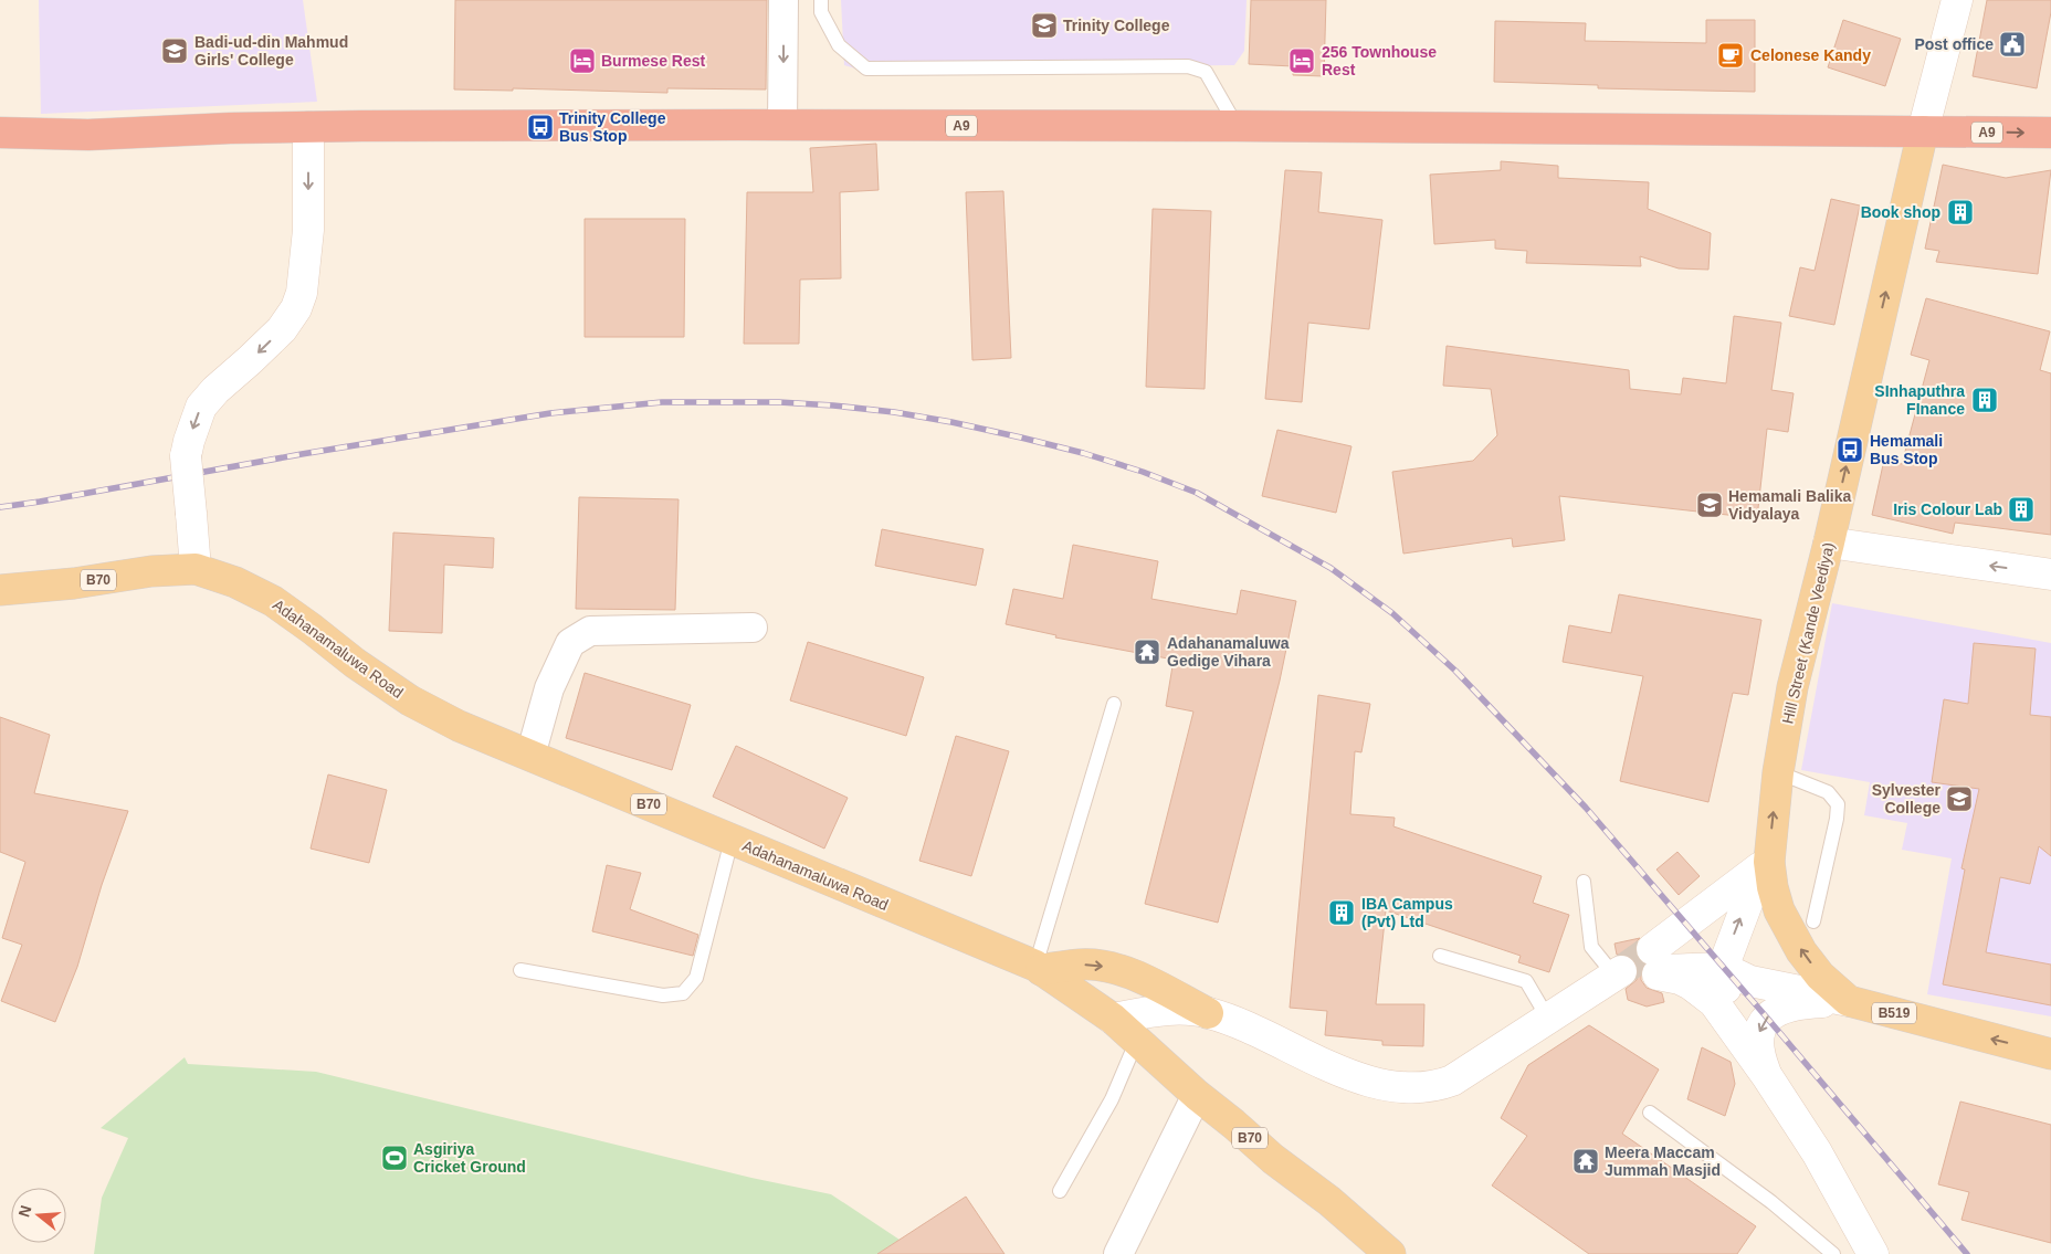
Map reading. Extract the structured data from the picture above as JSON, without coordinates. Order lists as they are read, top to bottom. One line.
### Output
{"streets":{"highway":["A9"],"main road":["B70","Hill Street (Kande Veediya)","Adahanamaluwa Road","B519"]},"crossings":[["A9","Hill Street (Kande Veediya)"],["B70","Adahanamaluwa Road"],["Hill Street (Kande Veediya)","B519"]],"one_way":["Hill Street (Kande Veediya)"],"places":{"school or university":["Trinity College","Badi-ud-din Mahmud Girls' College","Hemamali Balika Vidyalaya","Sylvester College"],"public building":["Post office"],"cafe":["Celonese Kandy"],"hotel":["Burmese Rest","256 Townhouse Rest"],"bus stop":["Trinity College Bus Stop","Hemamali Bus Stop"],"building":["Book shop","SInhaputhra FInance","Iris Colour Lab","IBA Campus (Pvt) Ltd"],"temple":["Adahanamaluwa Gedige Vihara","Meera Maccam Jummah Masjid"],"sports":["Asgiriya Cricket Ground"]},"north":"left"}
